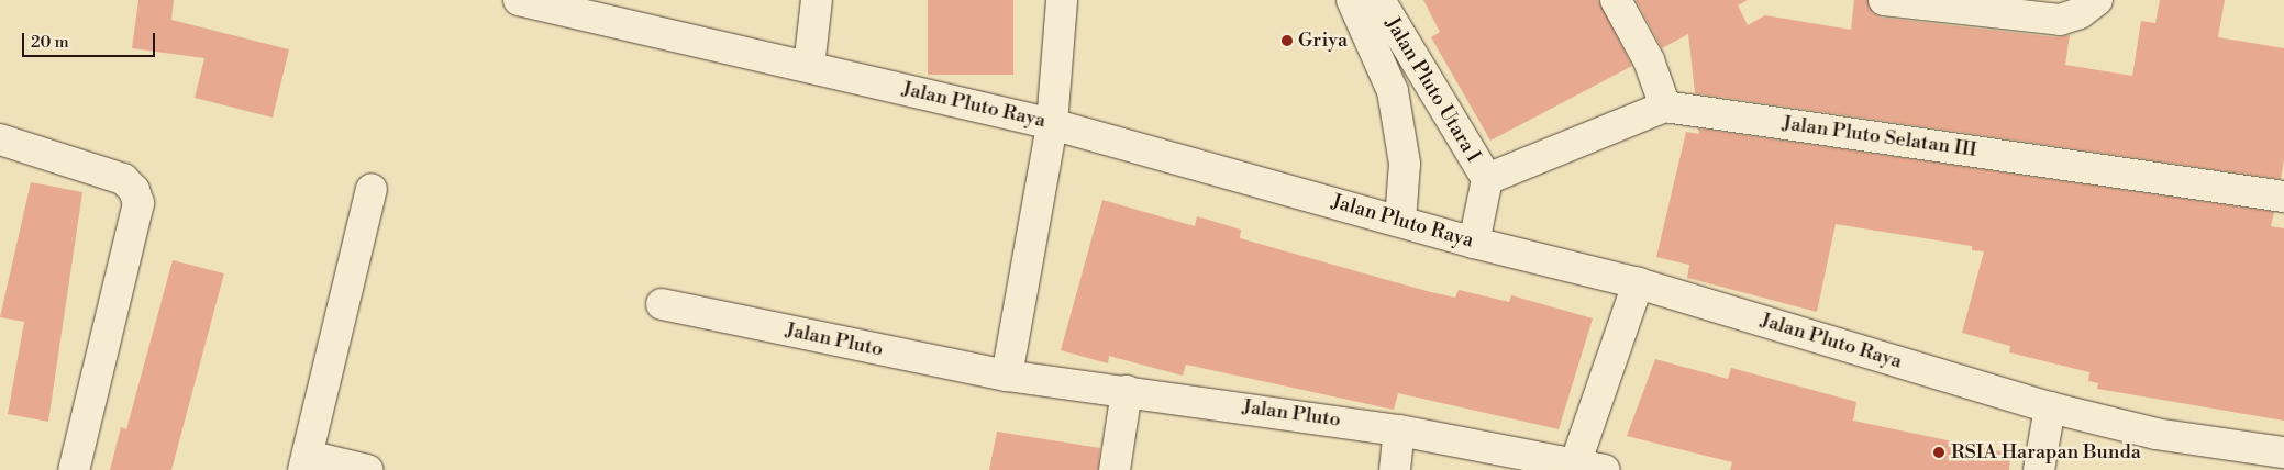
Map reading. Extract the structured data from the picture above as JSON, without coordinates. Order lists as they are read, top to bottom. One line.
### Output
{"streets":{"street":["Jalan Pluto Utara I","Jalan Pluto Raya","Jalan Pluto Selatan III","Jalan Pluto"]},"places":["Griya","RSIA Harapan Bunda"],"scale_bar":"20 m"}
